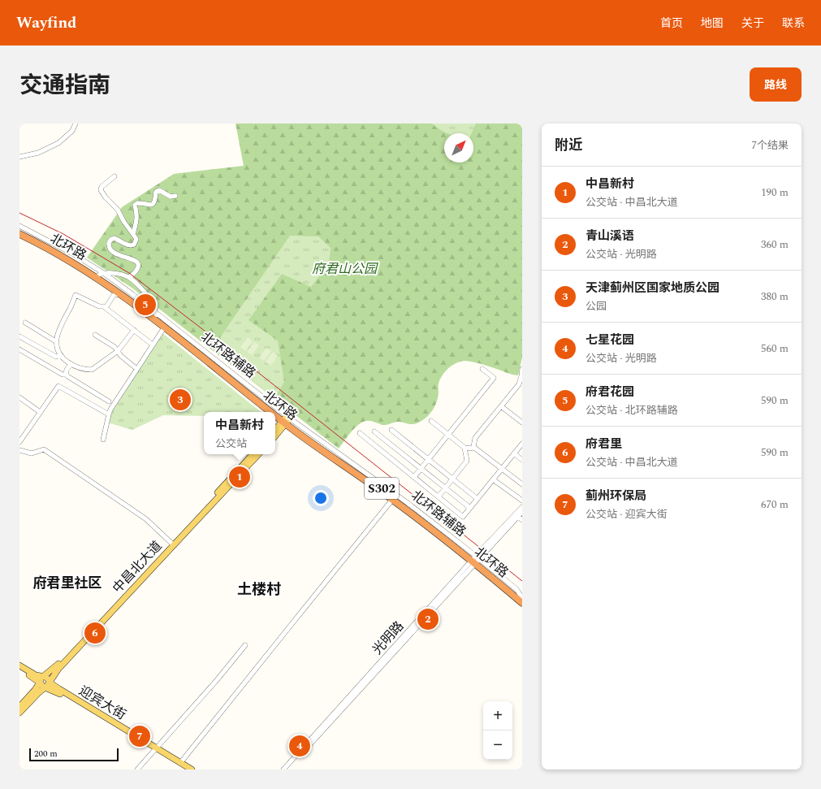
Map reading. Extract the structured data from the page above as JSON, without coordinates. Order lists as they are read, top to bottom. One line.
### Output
{"streets":{"highway":["北环路","S302"],"main road":["中昌北大道","迎宾大街"],"street":["光明路"]},"crossings":[["北环路","光明路"],["中昌北大道","迎宾大街"]],"districts":["府君里社区","土楼村"],"parks":["府君山公园"],"scale_bar":"200 m","north":"top right","page":{"header":"Wayfind","nav":["首页","地图","关于","联系"],"title":"交通指南","buttons":"路线","heading":["附近","7个结果"],"list":[{"mark":"1","name":"中昌新村","note":"公交站 · 中昌北大道","value":"190 m"},{"mark":"2","name":"青山溪语","note":"公交站 · 光明路","value":"360 m"},{"mark":"3","name":"天津蓟州区国家地质公园","note":"公园","value":"380 m"},{"mark":"4","name":"七星花园","note":"公交站 · 光明路","value":"560 m"},{"mark":"5","name":"府君花园","note":"公交站 · 北环路辅路","value":"590 m"},{"mark":"6","name":"府君里","note":"公交站 · 中昌北大道","value":"590 m"},{"mark":"7","name":"蓟州环保局","note":"公交站 · 迎宾大街","value":"670 m"}],"pins":["5","3","1","2","6","7","4"],"popup":["中昌新村","公交站"],"map_buttons":["+","−"],"scale":"200 m"}}
